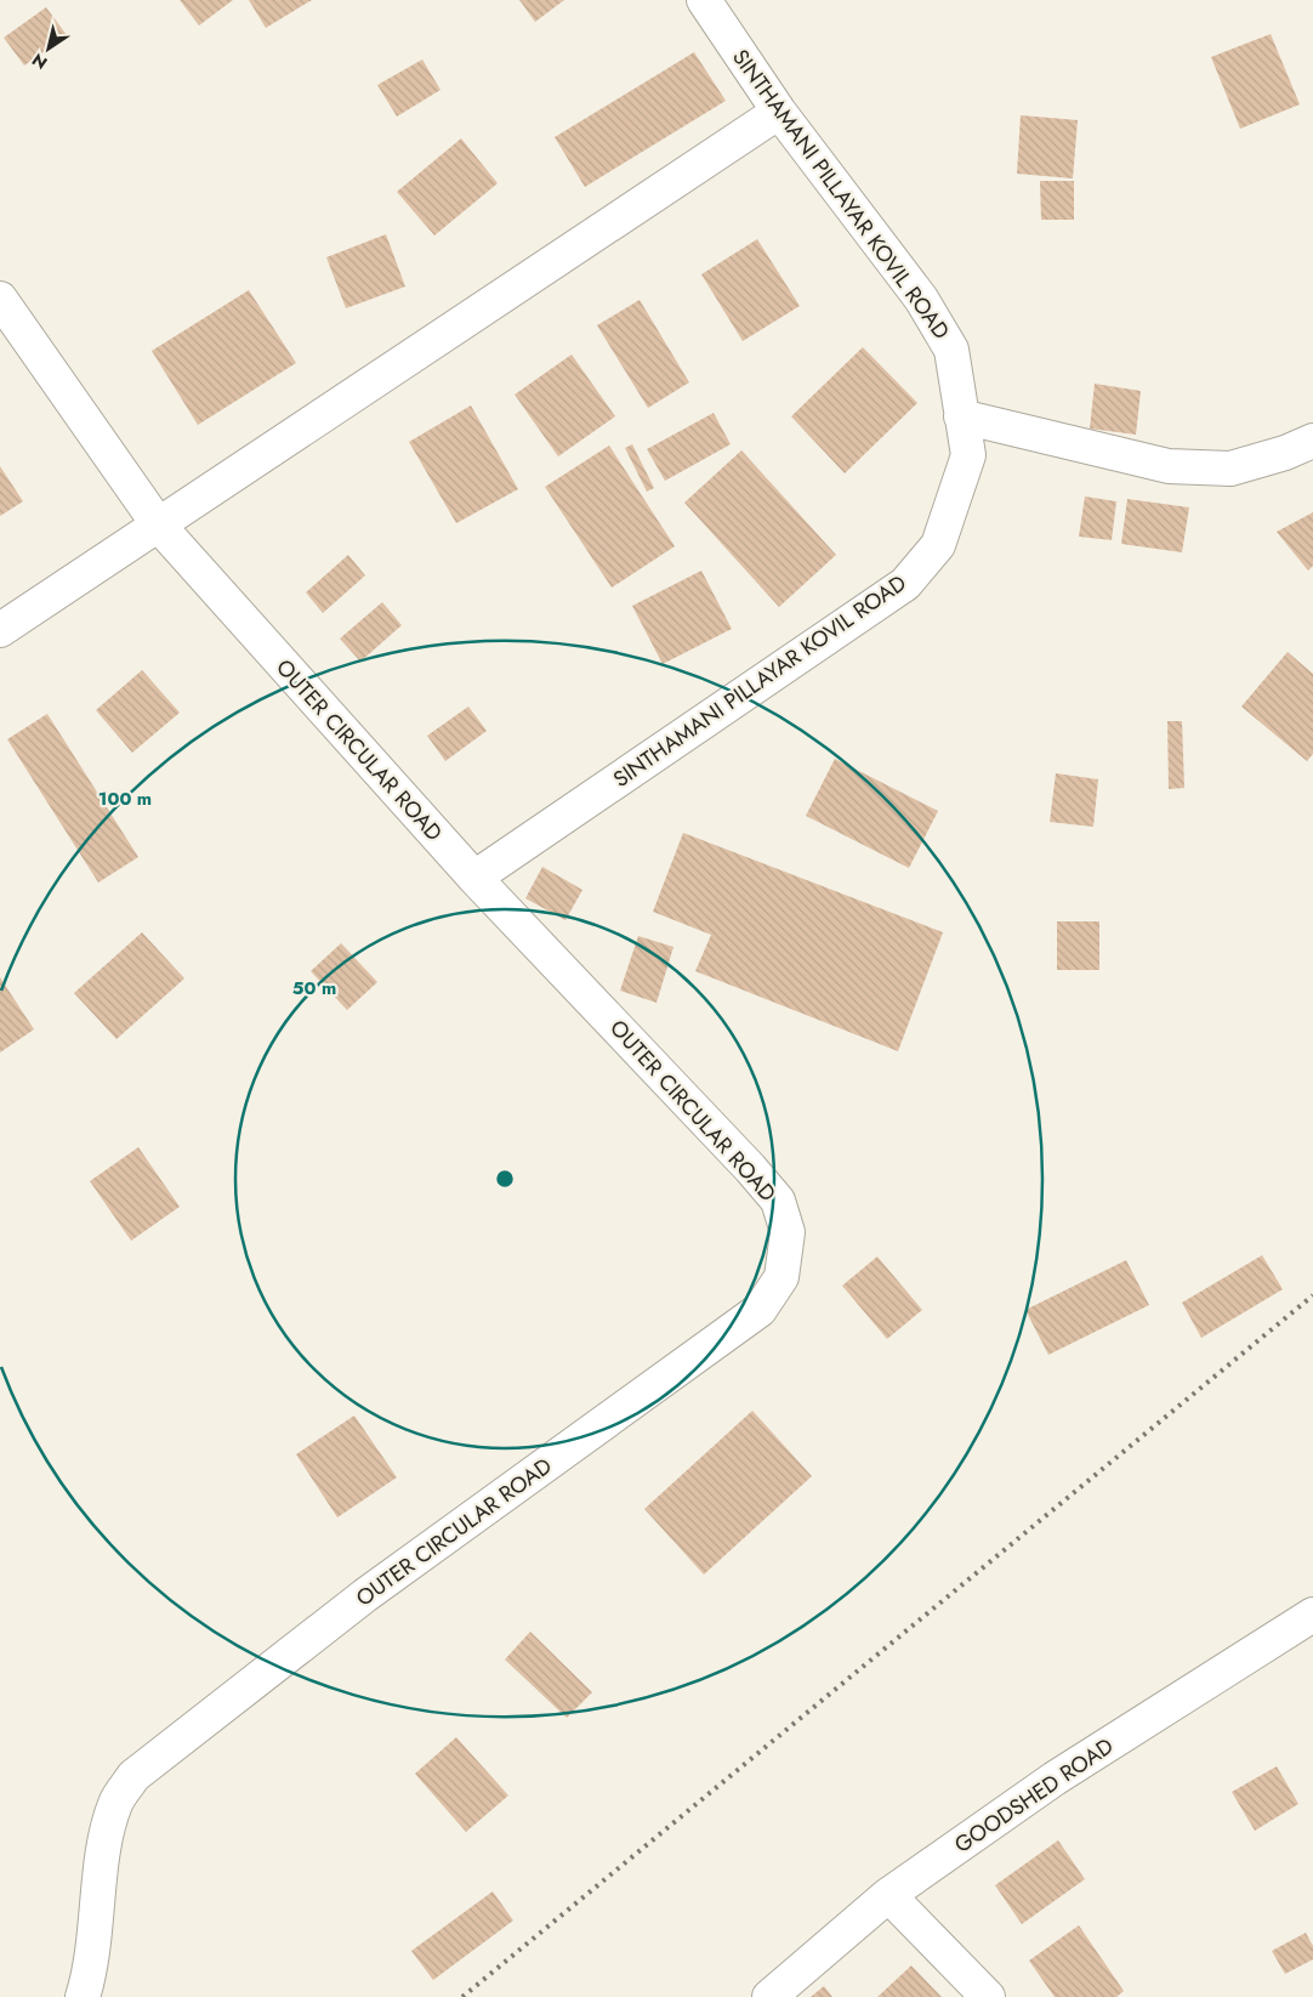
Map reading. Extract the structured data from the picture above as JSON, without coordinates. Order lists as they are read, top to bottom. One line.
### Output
{"streets":{"street":["SINTHAMANI PILLAYAR KOVIL ROAD","OUTER CIRCULAR ROAD","GOODSHED ROAD"]},"crossings":[["SINTHAMANI PILLAYAR KOVIL ROAD","OUTER CIRCULAR ROAD"]],"north":"bottom left","rings":["100 m","50 m"]}
